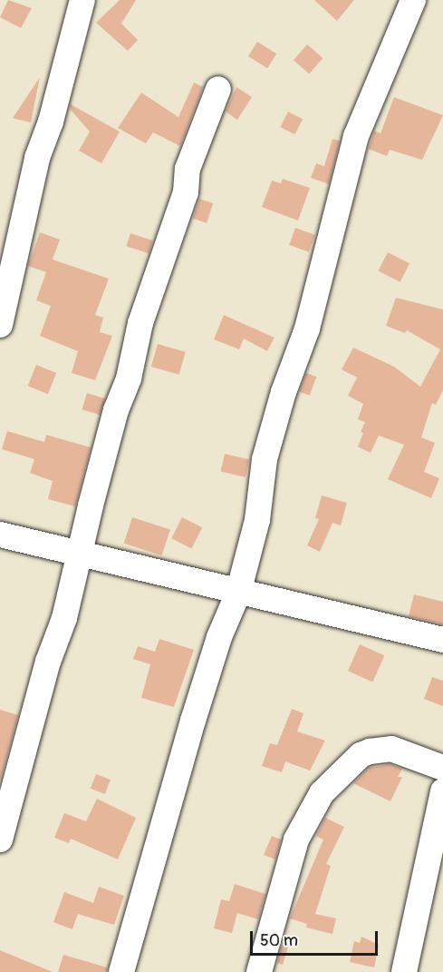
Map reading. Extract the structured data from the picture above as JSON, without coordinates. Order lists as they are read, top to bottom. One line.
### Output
{"scale_bar":"50 m"}
